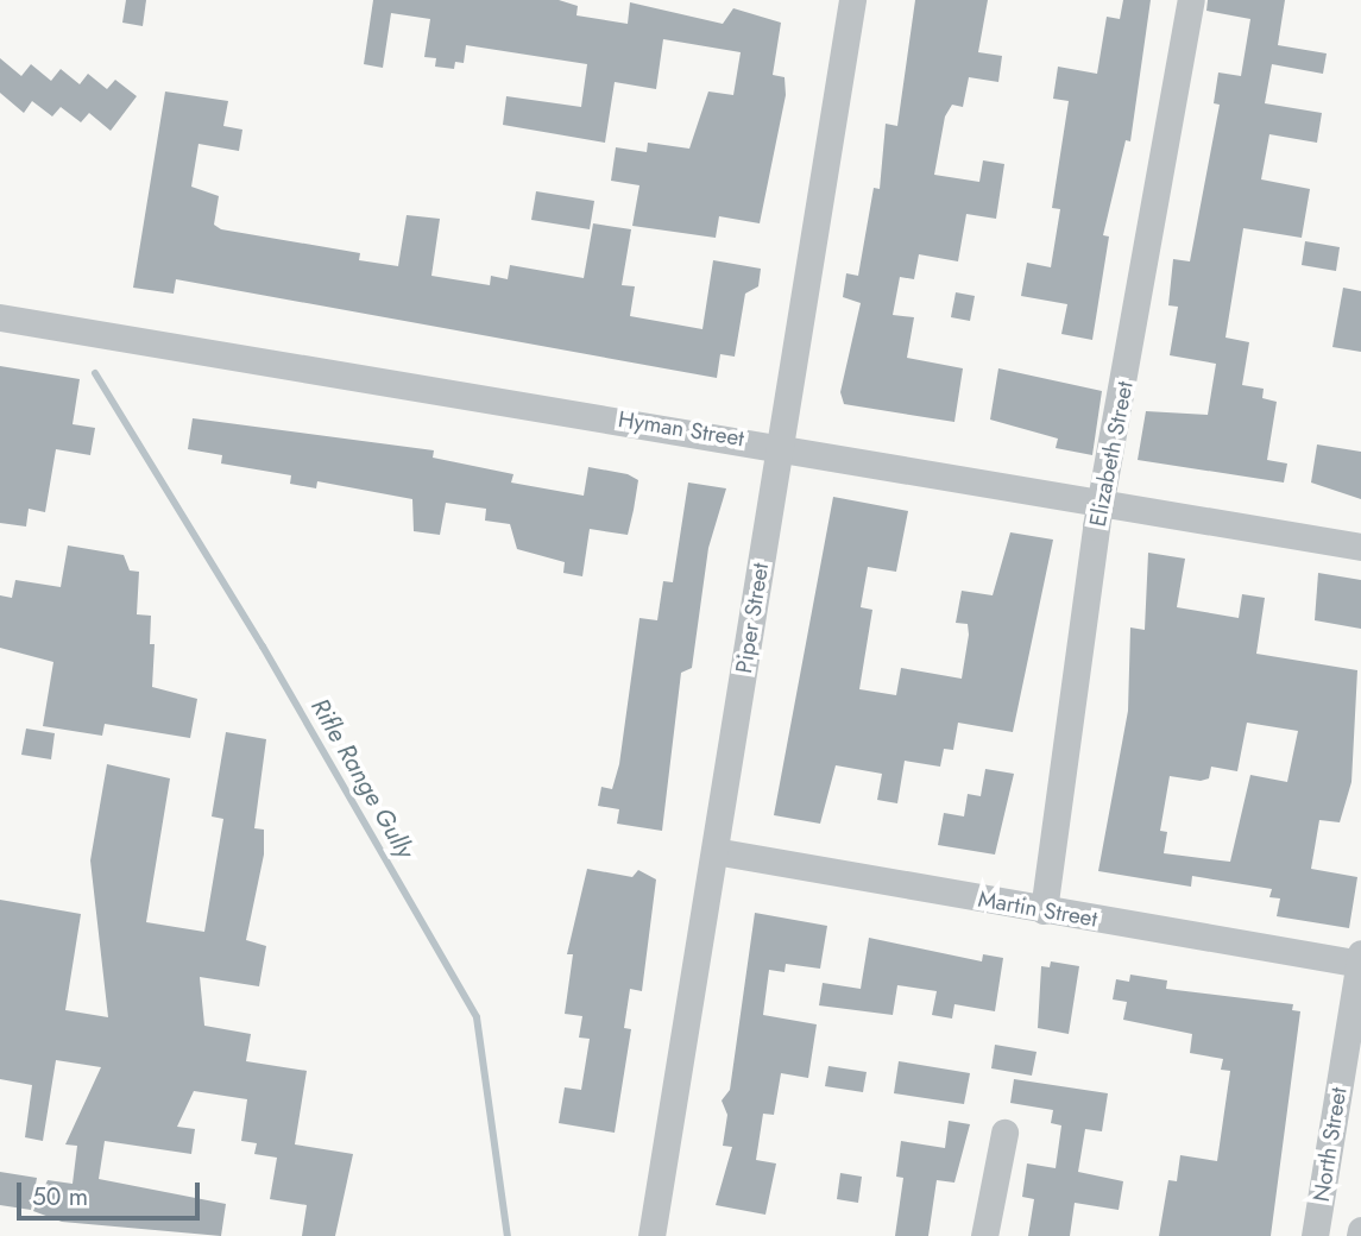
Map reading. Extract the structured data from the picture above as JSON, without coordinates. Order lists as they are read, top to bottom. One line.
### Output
{"streets":{"street":["Hyman Street","Elizabeth Street","Piper Street","Martin Street","North Street"]},"crossings":[["Hyman Street","Elizabeth Street"],["Hyman Street","Piper Street"],["Elizabeth Street","Martin Street"],["Piper Street","Martin Street"],["Martin Street","North Street"]],"water":["Rifle Range Gully"],"scale_bar":"50 m"}
